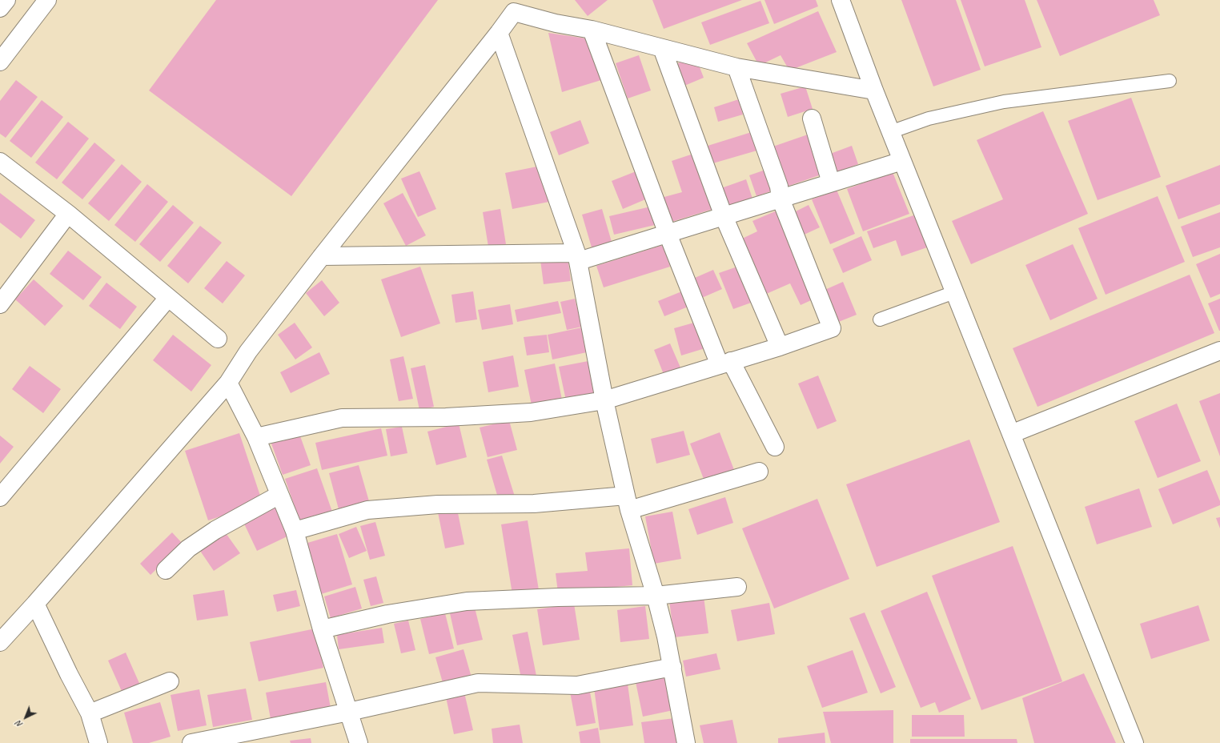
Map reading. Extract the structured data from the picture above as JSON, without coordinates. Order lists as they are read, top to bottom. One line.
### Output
{"north":"bottom left"}
